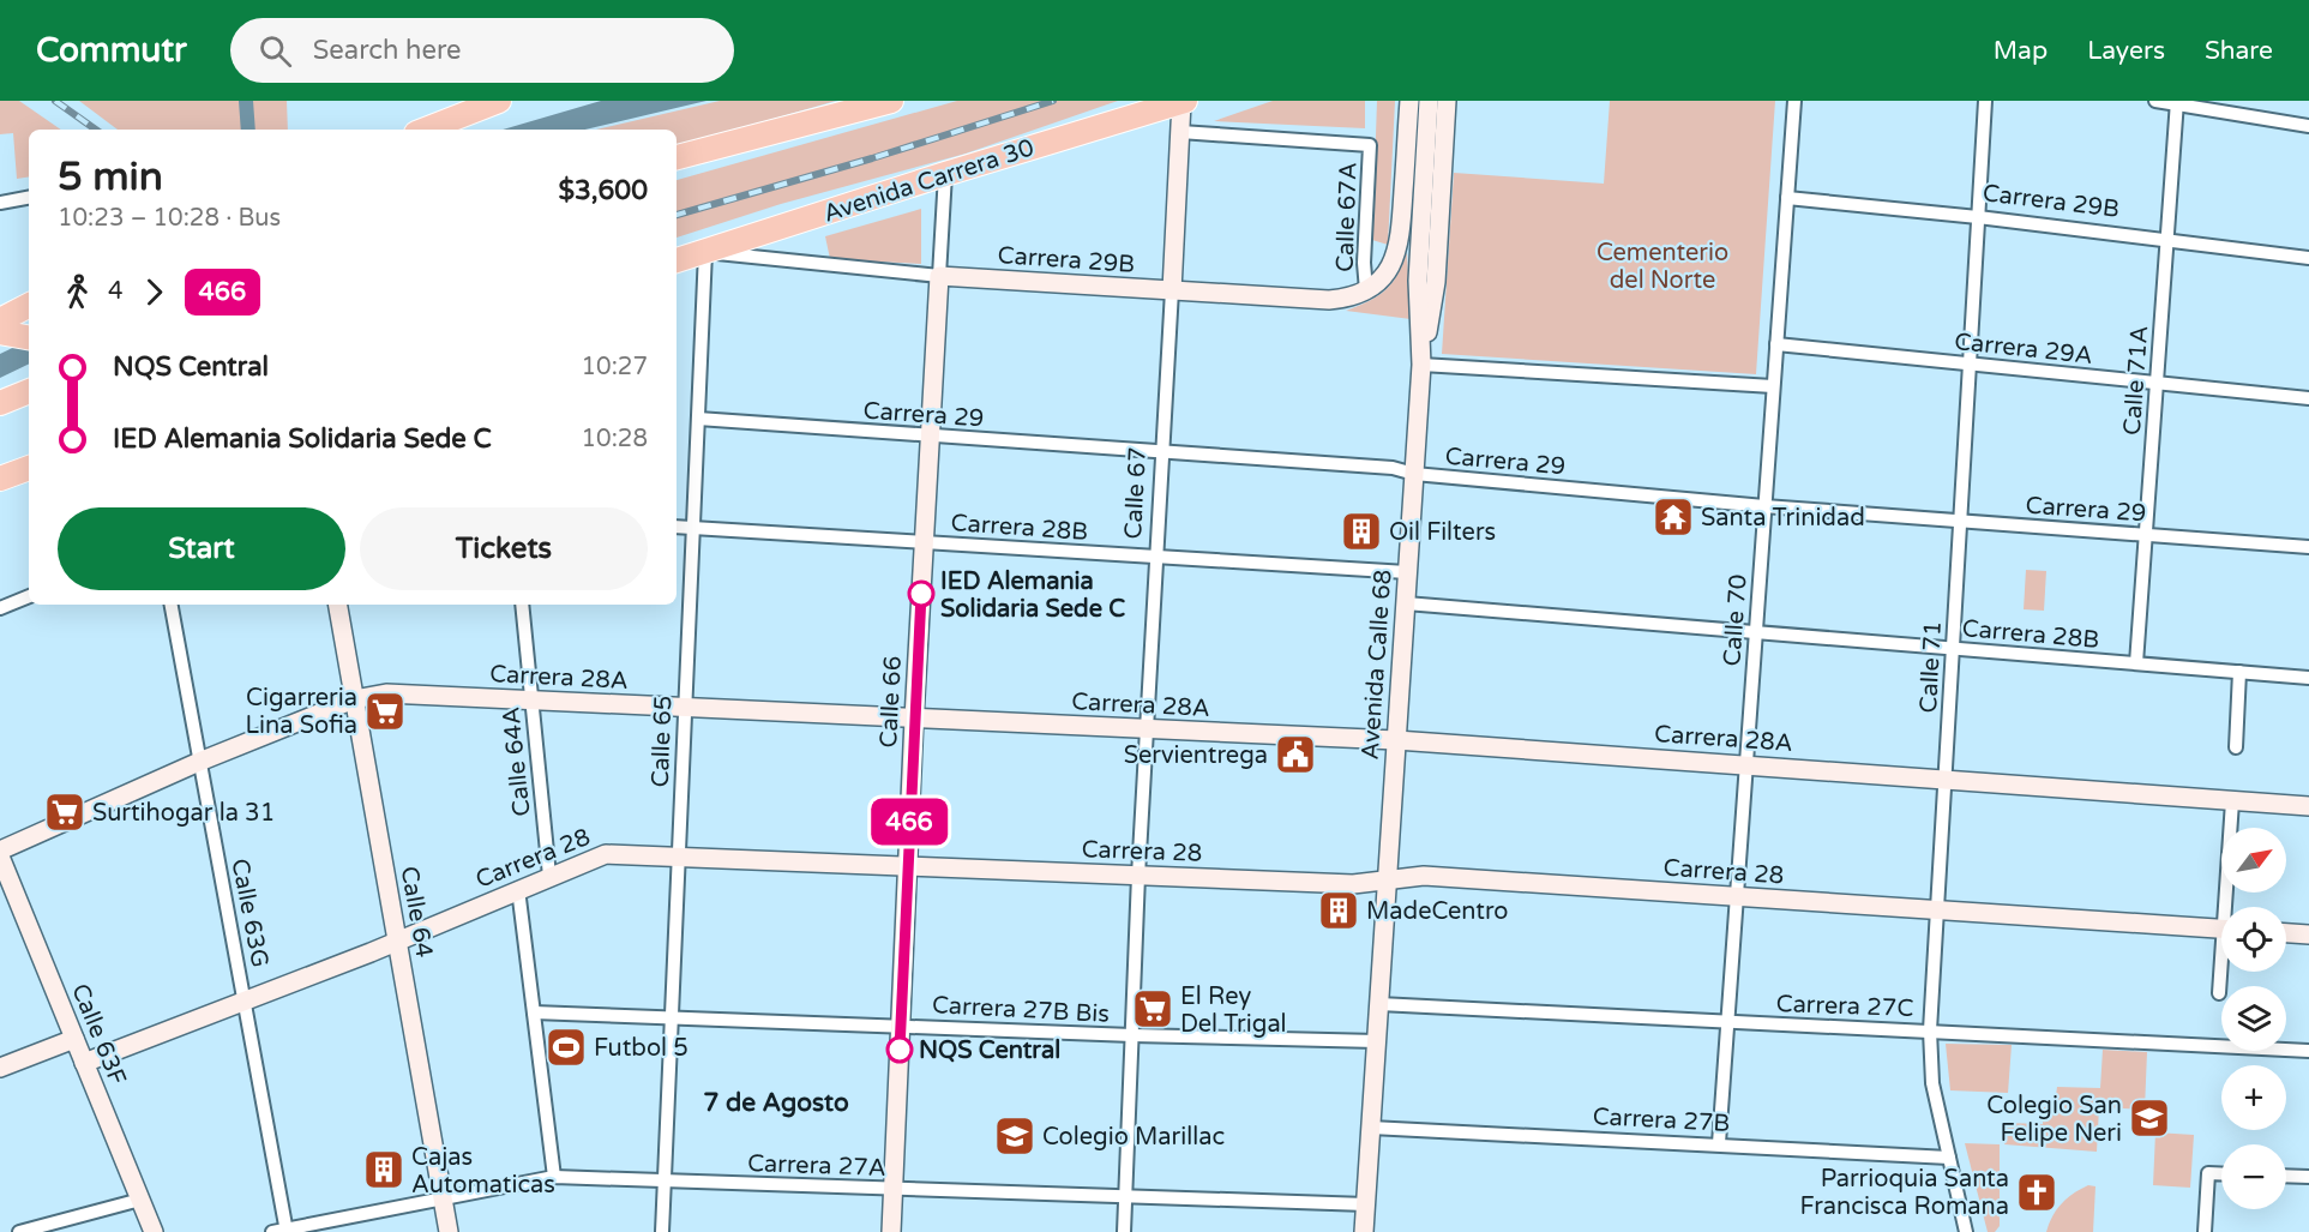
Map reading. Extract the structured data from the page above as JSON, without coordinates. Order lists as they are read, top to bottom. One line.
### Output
{"streets":{"highway":["Avenida Carrera 30"],"street":["Carrera 29B","Calle 67A","Carrera 29A","Calle 71A","Carrera 29","Calle 67","Carrera 28B","Calle 70","Avenida Calle 68","Calle 71","Carrera 28A","Calle 66","Calle 65","Calle 64A","Carrera 28","Calle 64","Calle 63G","Carrera 27C","Carrera 27B Bis","Calle 63F","Carrera 27B","Carrera 27A"]},"crossings":[["Avenida Carrera 30","Carrera 29B"],["Avenida Carrera 30","Calle 67"],["Avenida Carrera 30","Calle 66"],["Avenida Carrera 30","Calle 65"],["Carrera 29B","Calle 67A"],["Carrera 29B","Calle 71A"],["Carrera 29B","Calle 67"],["Carrera 29B","Calle 70"],["Carrera 29B","Avenida Calle 68"],["Carrera 29B","Calle 71"],["Carrera 29B","Calle 66"],["Carrera 29B","Calle 65"],["Calle 67A","Calle 67"],["Calle 67A","Avenida Calle 68"],["Carrera 29A","Calle 71A"],["Carrera 29A","Calle 70"],["Carrera 29A","Calle 71"],["Calle 71A","Carrera 29"],["Calle 71A","Carrera 28B"],["Carrera 29","Calle 67"],["Carrera 29","Calle 70"],["Carrera 29","Avenida Calle 68"],["Carrera 29","Calle 71"],["Carrera 29","Calle 66"],["Carrera 29","Calle 65"],["Calle 67","Carrera 28B"],["Calle 67","Carrera 28A"],["Calle 67","Carrera 28"],["Calle 67","Carrera 27B Bis"],["Calle 67","Carrera 27A"],["Carrera 28B","Calle 70"],["Carrera 28B","Avenida Calle 68"],["Carrera 28B","Calle 71"],["Carrera 28B","Calle 66"],["Carrera 28B","Calle 65"],["Calle 70","Carrera 28A"],["Calle 70","Carrera 28"],["Calle 70","Carrera 27C"],["Calle 70","Carrera 27B"],["Avenida Calle 68","Carrera 28A"],["Avenida Calle 68","Carrera 28"],["Avenida Calle 68","Carrera 27C"],["Avenida Calle 68","Carrera 27B Bis"],["Avenida Calle 68","Carrera 27B"],["Avenida Calle 68","Carrera 27A"],["Calle 71","Carrera 28A"],["Calle 71","Carrera 28"],["Calle 71","Carrera 27C"],["Calle 71","Carrera 27B"],["Carrera 28A","Calle 66"],["Carrera 28A","Calle 65"],["Carrera 28A","Calle 64A"],["Carrera 28A","Calle 64"],["Carrera 28A","Calle 63G"],["Calle 66","Carrera 28"],["Calle 66","Carrera 27B Bis"],["Calle 66","Carrera 27A"],["Calle 65","Carrera 28"],["Calle 65","Carrera 27B Bis"],["Calle 65","Carrera 27A"],["Calle 64A","Carrera 28"],["Carrera 28","Calle 64"],["Carrera 28","Calle 63G"],["Carrera 28","Calle 63F"],["Calle 64","Carrera 27A"],["Calle 63G","Carrera 27A"]],"districts":["7 de Agosto"],"parks":["Cementerio del Norte"],"places":{"temple":["Santa Trinidad"],"building":["Oil Filters","MadeCentro","Cajas Automaticas"],"other":["IED Alemania Solidaria Sede C","NQS Central"],"supermarket":["Cigarreria Lina Sofia","Surtihogar la 31","El Rey Del Trigal"],"public building":["Servientrega"],"sports":["Futbol 5"],"school or university":["Colegio San Felipe Neri","Colegio Marillac"],"church":["Parrioquia Santa Francisca Romana"]},"lines":["bus line 466"],"north":"top right","page":{"header":"Commutr","search":"Search here","nav":["Map","Layers","Share"],"on_map":"466","heading":["5 min","10:23 – 10:28 · Bus","$3,600"],"legs":["4","466"],"list":[{"name":"NQS Central","value":"10:27"},{"name":"IED Alemania Solidaria Sede C","value":"10:28"}],"buttons":["Start","Tickets"],"map_buttons":["+","−"]}}
